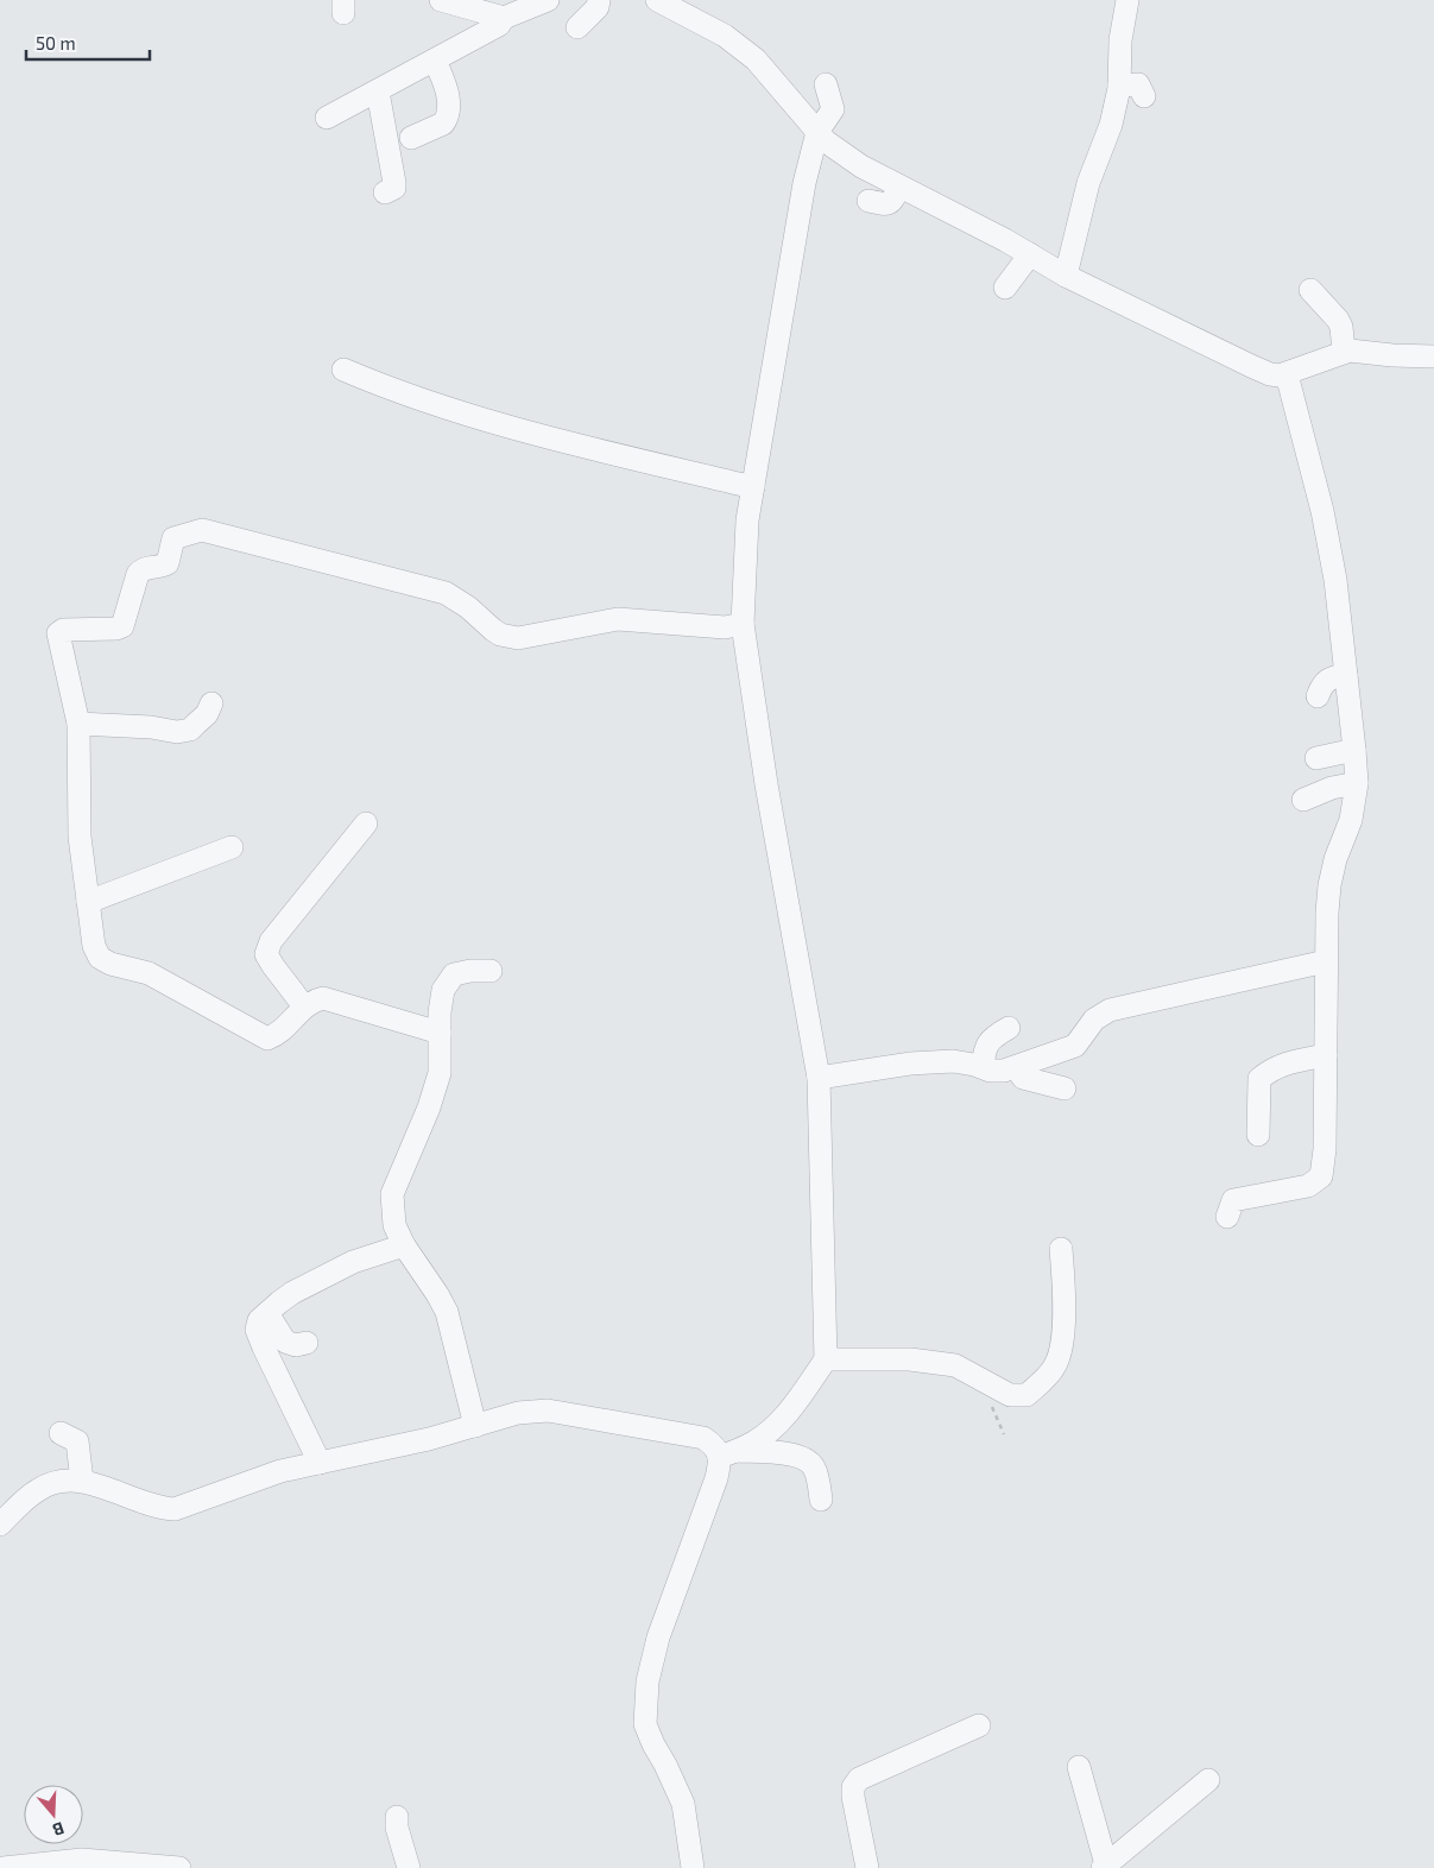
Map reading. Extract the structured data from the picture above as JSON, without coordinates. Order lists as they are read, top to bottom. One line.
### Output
{"scale_bar":"50 m","north":"bottom"}
